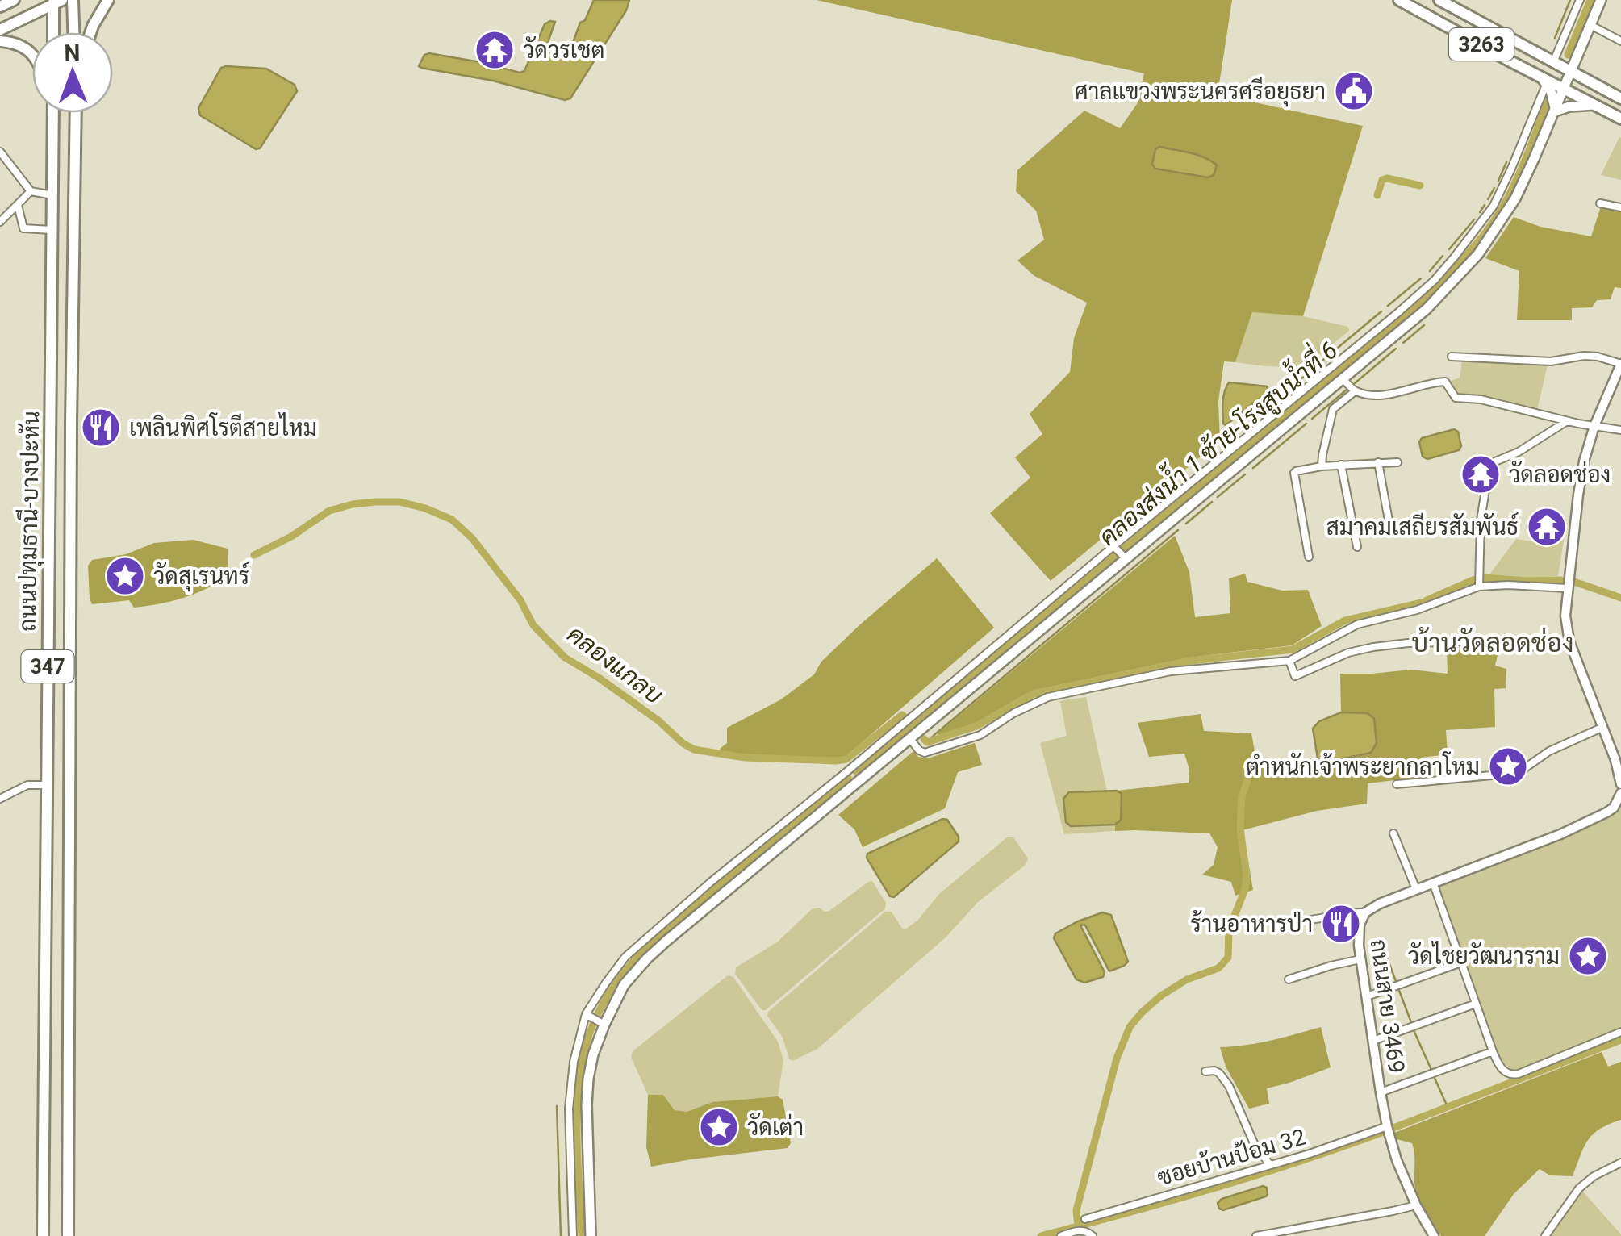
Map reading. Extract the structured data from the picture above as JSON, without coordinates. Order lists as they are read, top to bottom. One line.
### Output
{"streets":{"main road":["3263","ถนนปทุมธานี-บางปะหัน","347"],"street":["ถนนสาย 3469","ซอยบ้านป้อม 32"]},"crossings":[["ถนนสาย 3469","ซอยบ้านป้อม 32"]],"districts":["บ้านวัดลอดช่อง"],"water":["คลองส่งน้ำ 1 ซ้าย-โรงสูบน้ำที่ 6","คลองแกลบ"],"places":{"temple":["วัดวรเชต","วัดลอดช่อง","สมาคมเสถียรสัมพันธ์"],"public building":["ศาลแขวงพระนครศรีอยุธยา"],"restaurant":["เพลินพิศโรตีสายไหม","ร้านอาหารป่า"],"place":["วัดสุเรนทร์","ตำหนักเจ้าพระยากลาโหม","วัดไชยวัฒนาราม","วัดเต่า"]},"north":"top"}
